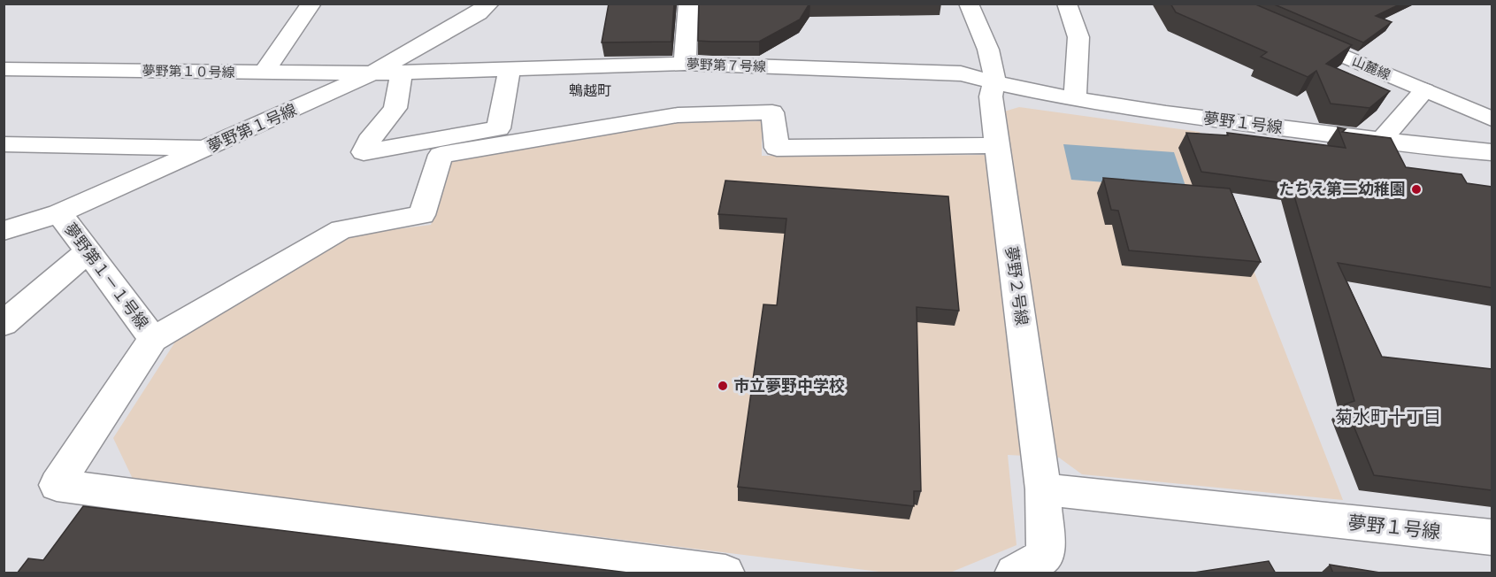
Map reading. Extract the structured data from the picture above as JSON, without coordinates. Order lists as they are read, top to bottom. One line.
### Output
{"streets":{"street":["夢野第７号線","山麓線","夢野第１０号線","夢野１号線","夢野第１号線","夢野第１－１号線","夢野２号線"]},"crossings":[["夢野第７号線","夢野第１０号線"],["夢野第７号線","夢野１号線"],["夢野第７号線","夢野第１号線"],["夢野第７号線","夢野２号線"],["夢野第１０号線","夢野第１号線"],["夢野１号線","夢野２号線"],["夢野第１号線","夢野第１－１号線"]],"districts":["鵯越町","菊水町十丁目"],"places":["たちえ第二幼稚園","市立夢野中学校"]}
